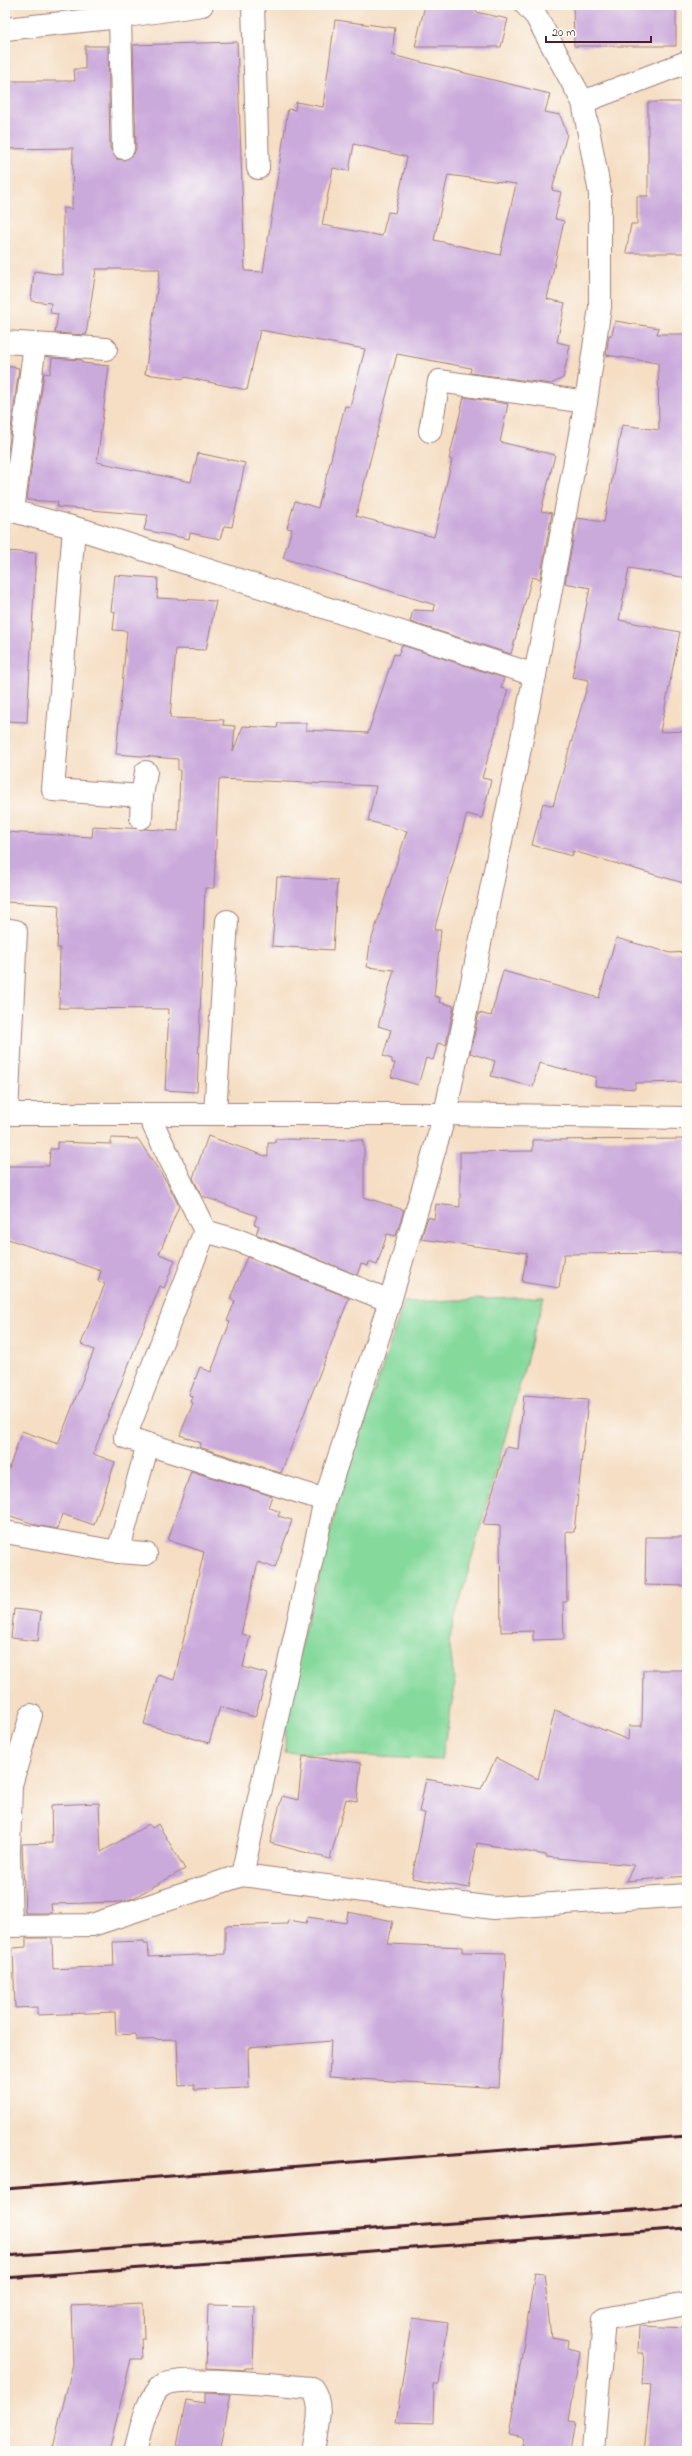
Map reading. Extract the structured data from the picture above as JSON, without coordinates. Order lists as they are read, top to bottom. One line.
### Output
{"scale_bar":"20 m"}
